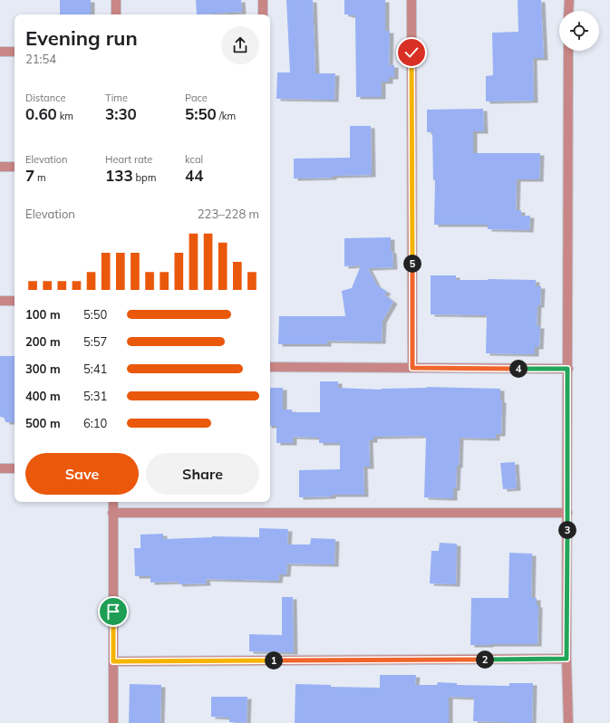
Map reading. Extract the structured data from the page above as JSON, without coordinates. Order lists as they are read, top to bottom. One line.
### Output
{"page":{"heading":["Evening run","21:54"],"stats":[["Distance","0.60 km"],["Time","3:30"],["Pace","5:50 /km"],["Elevation","7 m"],["Heart rate","133 bpm"],["kcal","44"]],"chart":["Elevation","223–228 m"],"pins":["5","4","3","2","1"],"list":[{"name":"100 m","note":"5:50"},{"name":"200 m","note":"5:57"},{"name":"300 m","note":"5:41"},{"name":"400 m","note":"5:31"},{"name":"500 m","note":"6:10"}],"buttons":["Save","Share"]}}
